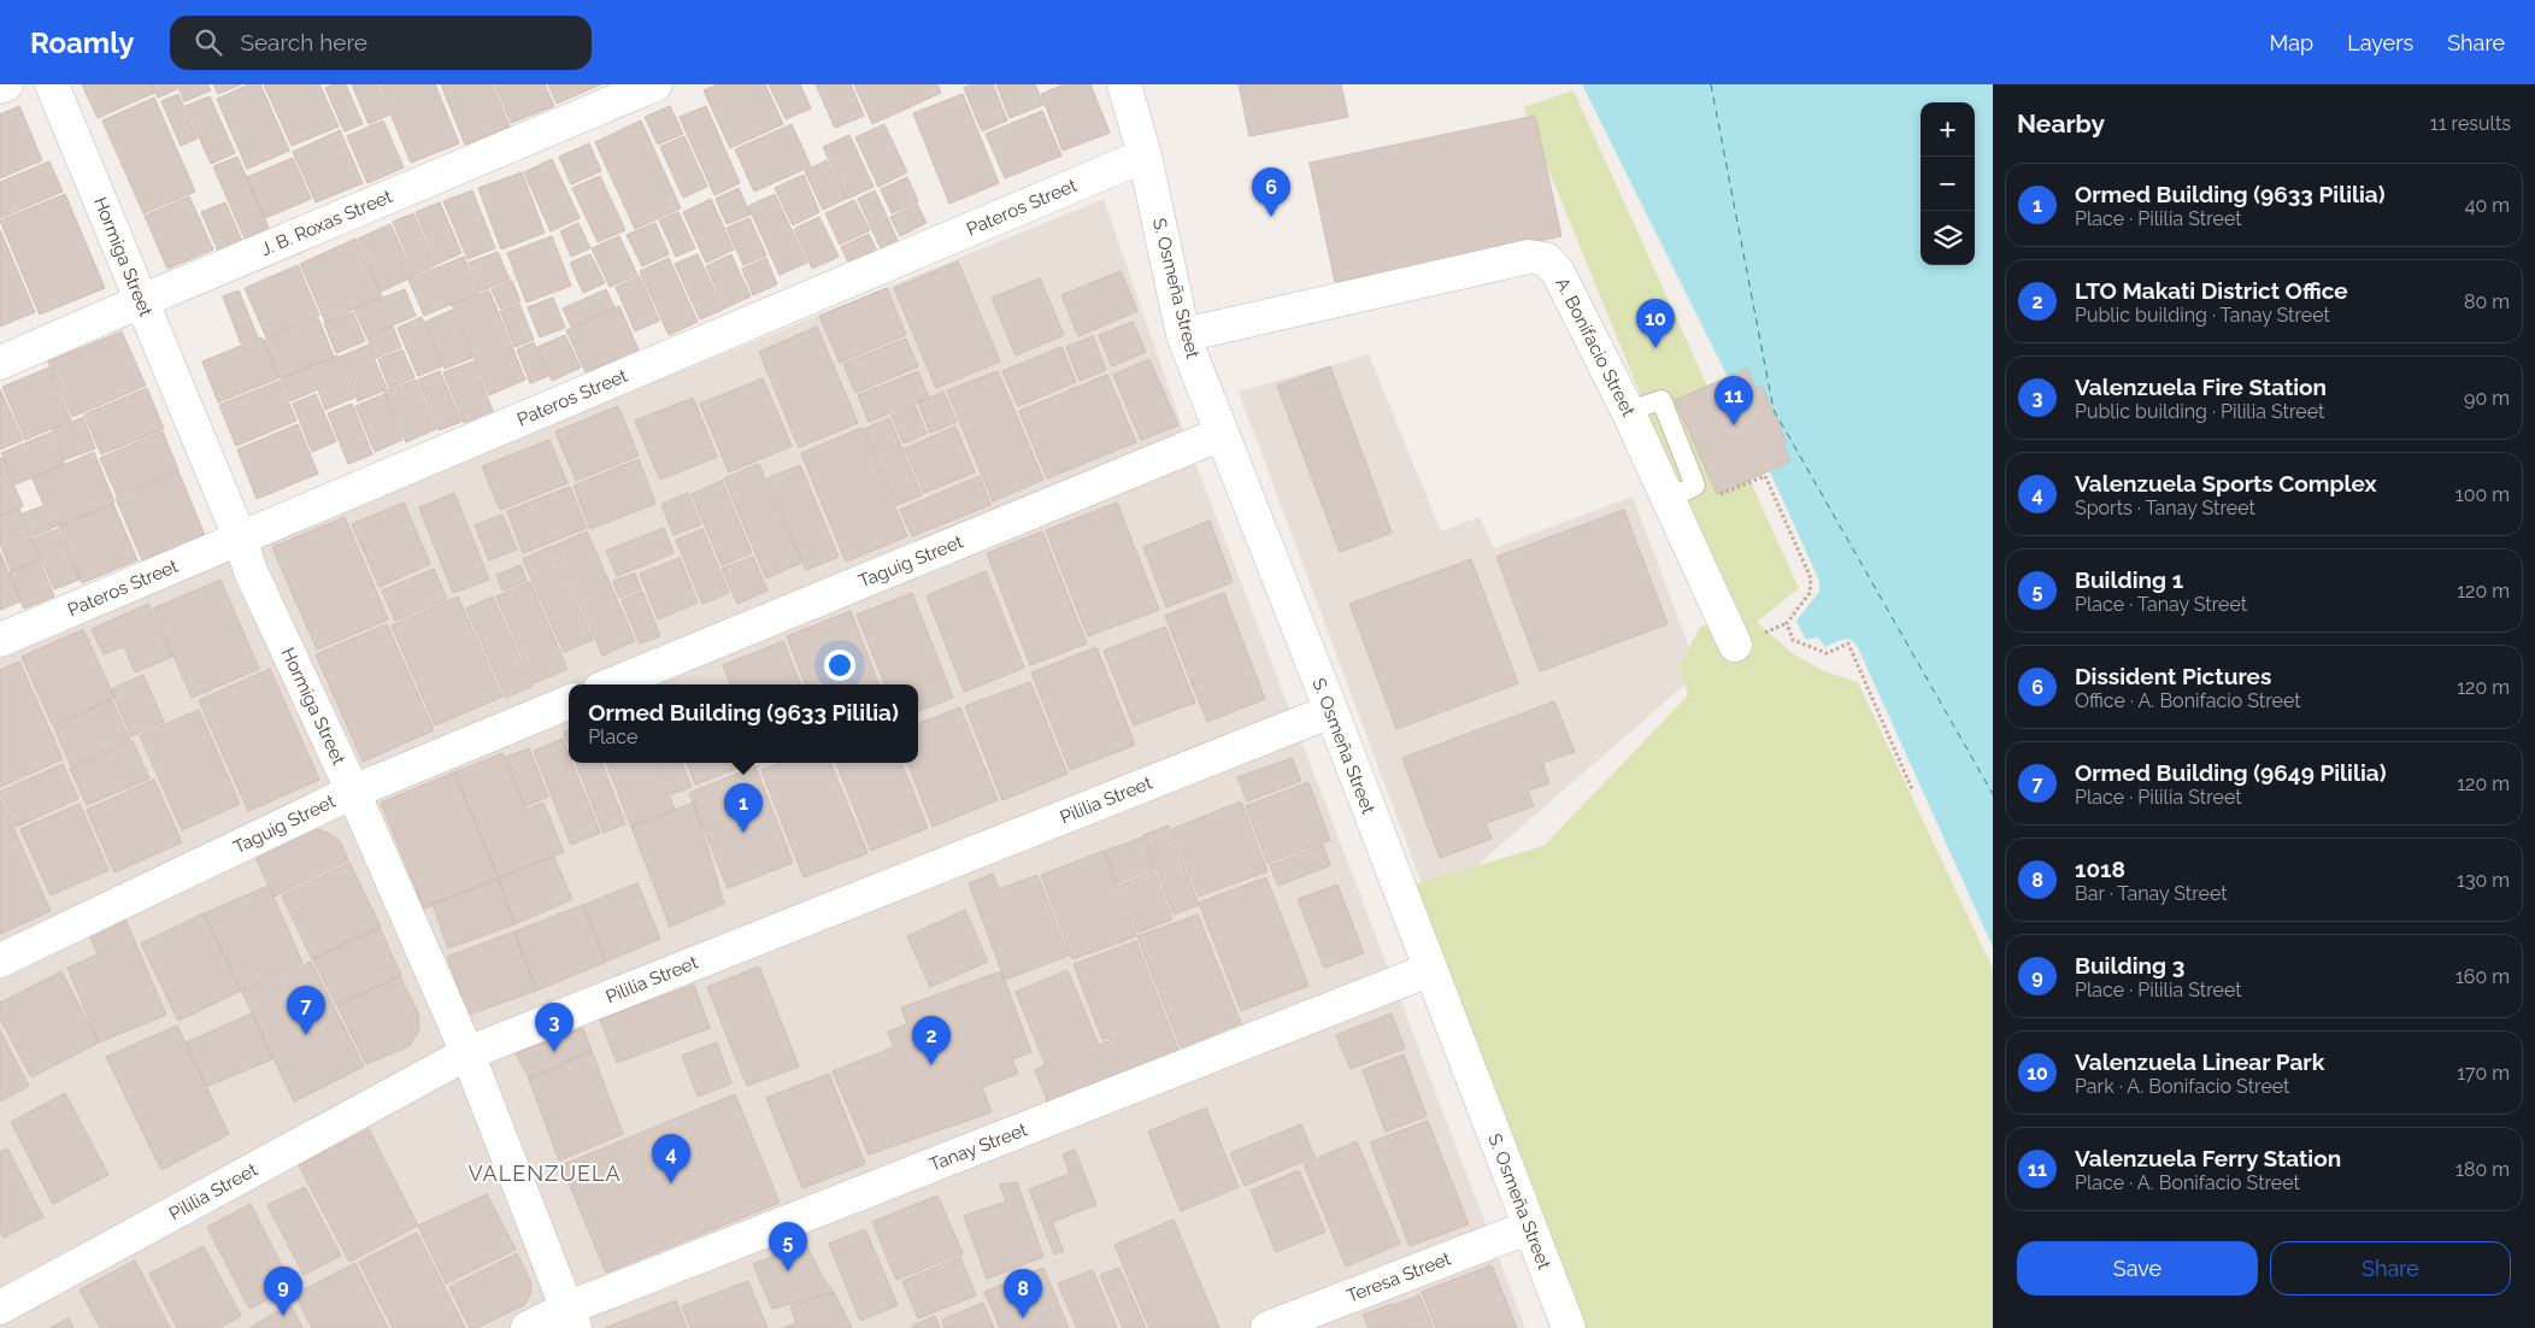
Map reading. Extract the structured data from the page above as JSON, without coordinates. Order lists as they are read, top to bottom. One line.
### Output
{"streets":{"street":["Pateros Street","J. B. Roxas Street","Hormiga Street","S. Osmeña Street","A. Bonifacio Street","Taguig Street","Pililia Street","Tanay Street","Teresa Street"]},"crossings":[["Pateros Street","Hormiga Street"],["Pateros Street","S. Osmeña Street"],["J. B. Roxas Street","Hormiga Street"],["Hormiga Street","Taguig Street"],["Hormiga Street","Pililia Street"],["Hormiga Street","Tanay Street"],["S. Osmeña Street","A. Bonifacio Street"],["S. Osmeña Street","Taguig Street"],["S. Osmeña Street","Pililia Street"],["S. Osmeña Street","Tanay Street"],["S. Osmeña Street","Teresa Street"]],"districts":["VALENZUELA"],"page":{"header":"Roamly","search":"Search here","nav":["Map","Layers","Share"],"heading":["Nearby","11 results"],"map_buttons":["+","−"],"list":[{"mark":"1","name":"Ormed Building (9633 Pililia)","note":"Place · Pililia Street","value":"40 m"},{"mark":"2","name":"LTO Makati District Office","note":"Public building · Tanay Street","value":"80 m"},{"mark":"3","name":"Valenzuela Fire Station","note":"Public building · Pililia Street","value":"90 m"},{"mark":"4","name":"Valenzuela Sports Complex","note":"Sports · Tanay Street","value":"100 m"},{"mark":"5","name":"Building 1","note":"Place · Tanay Street","value":"120 m"},{"mark":"6","name":"Dissident Pictures","note":"Office · A. Bonifacio Street","value":"120 m"},{"mark":"7","name":"Ormed Building (9649 Pililia)","note":"Place · Pililia Street","value":"120 m"},{"mark":"8","name":"1018","note":"Bar · Tanay Street","value":"130 m"},{"mark":"9","name":"Building 3","note":"Place · Pililia Street","value":"160 m"},{"mark":"10","name":"Valenzuela Linear Park","note":"Park · A. Bonifacio Street","value":"170 m"},{"mark":"11","name":"Valenzuela Ferry Station","note":"Place · A. Bonifacio Street","value":"180 m"}],"pins":["6","10","11","1","7","3","2","4","5","9","8"],"popup":["Ormed Building (9633 Pililia)","Place"],"buttons":["Save","Share"]}}
